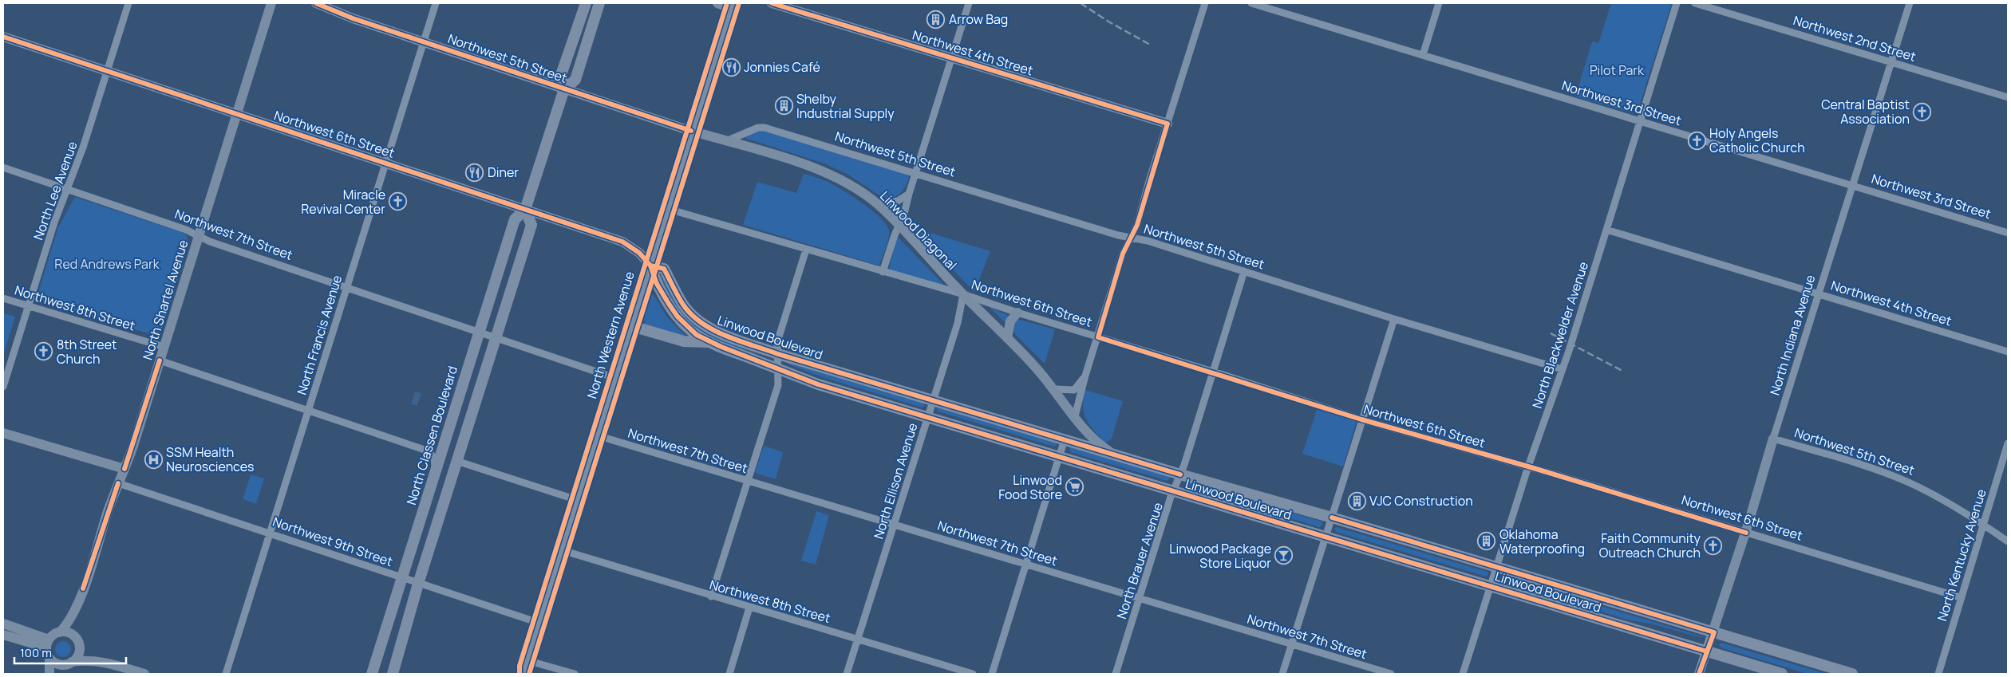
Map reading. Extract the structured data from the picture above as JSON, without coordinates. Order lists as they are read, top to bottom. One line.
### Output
{"streets":{"main road":["Northwest 4th Street","Northwest 5th Street","Northwest 6th Street","Linwood Diagonal","North Shartel Avenue","North Western Avenue","North Indiana Avenue","Linwood Boulevard","North Classen Boulevard"],"street":["Northwest 2nd Street","Northwest 3rd Street","North Lee Avenue","Northwest 7th Street","Northwest 8th Street","North Francis Avenue","North Blackwelder Avenue","North Ellison Avenue","Northwest 9th Street","North Kentucky Avenue","North Brauer Avenue"]},"crossings":[["Northwest 2nd Street","North Indiana Avenue"],["Northwest 4th Street","North Blackwelder Avenue"],["Northwest 4th Street","North Indiana Avenue"],["Northwest 5th Street","Linwood Diagonal"],["Northwest 5th Street","North Francis Avenue"],["Northwest 5th Street","North Western Avenue"],["Northwest 5th Street","North Blackwelder Avenue"],["Northwest 5th Street","North Indiana Avenue"],["Northwest 5th Street","North Classen Boulevard"],["Northwest 5th Street","North Kentucky Avenue"],["Northwest 5th Street","North Brauer Avenue"],["Northwest 3rd Street","North Blackwelder Avenue"],["Northwest 3rd Street","North Indiana Avenue"],["Northwest 6th Street","North Lee Avenue"],["Northwest 6th Street","Linwood Diagonal"],["Northwest 6th Street","North Shartel Avenue"],["Northwest 6th Street","North Francis Avenue"],["Northwest 6th Street","North Western Avenue"],["Northwest 6th Street","North Blackwelder Avenue"],["Northwest 6th Street","North Indiana Avenue"],["Northwest 6th Street","Linwood Boulevard"],["Northwest 6th Street","North Classen Boulevard"],["Northwest 6th Street","North Ellison Avenue"],["Northwest 6th Street","North Kentucky Avenue"],["Northwest 6th Street","North Brauer Avenue"],["North Lee Avenue","Northwest 7th Street"],["North Lee Avenue","Northwest 8th Street"],["Linwood Diagonal","North Western Avenue"],["Linwood Diagonal","Linwood Boulevard"],["Linwood Diagonal","North Ellison Avenue"],["Northwest 7th Street","North Shartel Avenue"],["Northwest 7th Street","North Francis Avenue"],["Northwest 7th Street","North Western Avenue"],["Northwest 7th Street","North Classen Boulevard"],["Northwest 7th Street","North Ellison Avenue"],["Northwest 7th Street","North Brauer Avenue"],["North Shartel Avenue","Northwest 8th Street"],["North Shartel Avenue","Northwest 9th Street"],["Northwest 8th Street","North Western Avenue"],["Northwest 8th Street","North Ellison Avenue"],["North Francis Avenue","Northwest 9th Street"],["North Western Avenue","Linwood Boulevard"],["North Western Avenue","Northwest 9th Street"],["North Blackwelder Avenue","Linwood Boulevard"],["North Indiana Avenue","Linwood Boulevard"],["Linwood Boulevard","North Ellison Avenue"],["Linwood Boulevard","North Brauer Avenue"],["North Classen Boulevard","Northwest 9th Street"]],"parks":["Pilot Park","Red Andrews Park"],"places":{"building":["Arrow Bag","Shelby Industrial Supply","VJC Construction","Oklahoma Waterproofing"],"restaurant":["Jonnies Café","Diner"],"church":["Central Baptist Association","Holy Angels Catholic Church","Miracle Revival Center","8th Street Church","Faith Community Outreach Church"],"hospital":["SSM Health Neurosciences"],"supermarket":["Linwood Food Store"],"bar":["Linwood Package Store Liquor"]},"scale_bar":"100 m"}
